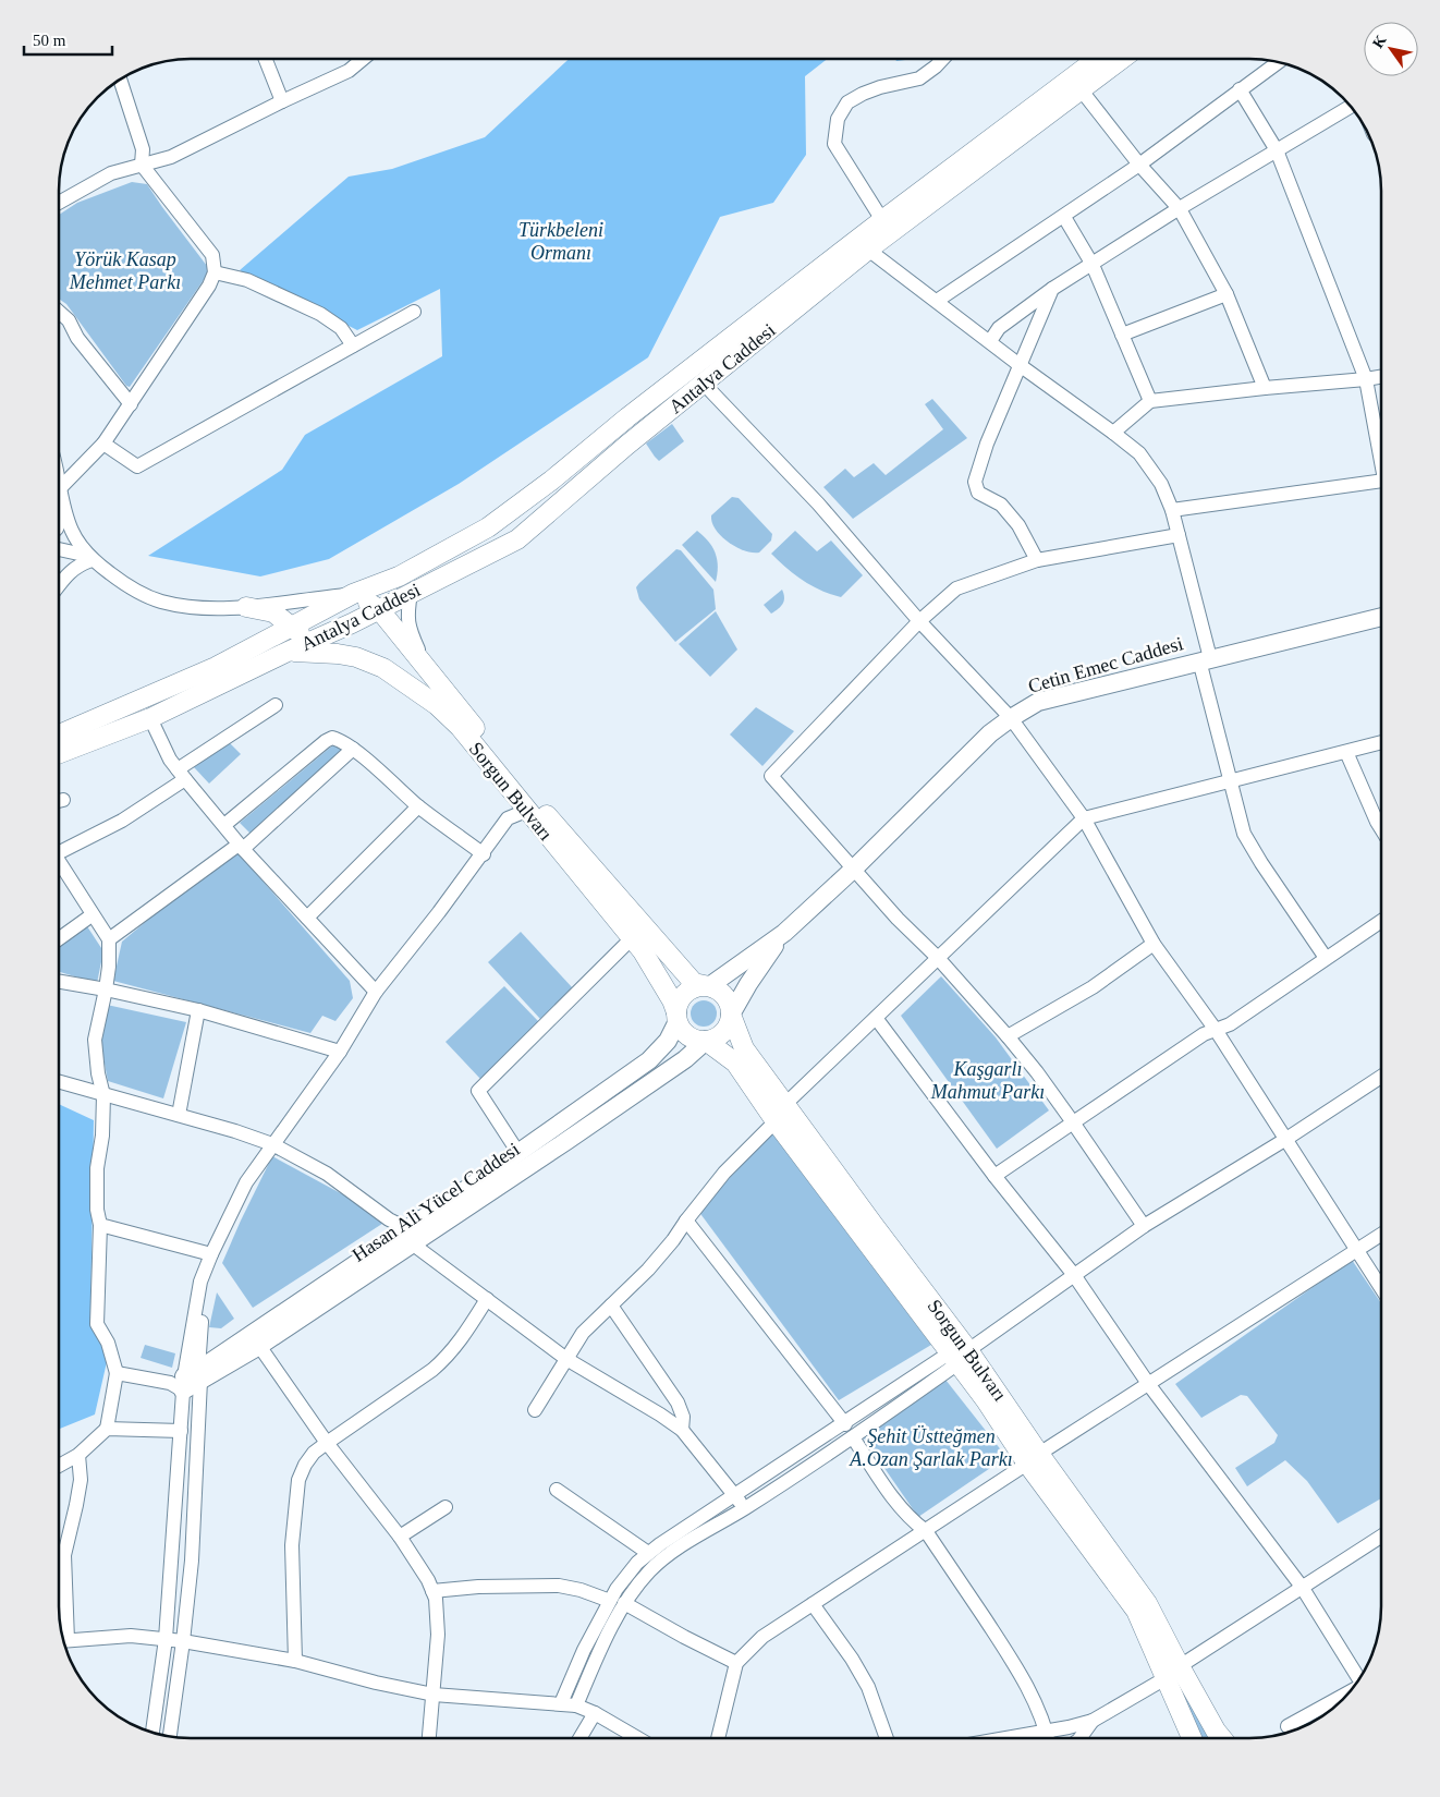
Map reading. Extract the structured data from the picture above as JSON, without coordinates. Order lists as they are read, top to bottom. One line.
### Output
{"streets":{"main road":["Antalya Caddesi","Sorgun Bulvarı"],"street":["Cetin Emec Caddesi","Hasan Ali Yücel Caddesi"]},"crossings":[["Antalya Caddesi","Sorgun Bulvarı"],["Sorgun Bulvarı","Hasan Ali Yücel Caddesi"]],"parks":["Türkbeleni Ormanı","Yörük Kasap Mehmet Parkı","Kaşgarlı Mahmut Parkı","Şehit Üstteğmen A.Ozan Şarlak Parkı"],"scale_bar":"50 m","north":"top left"}
